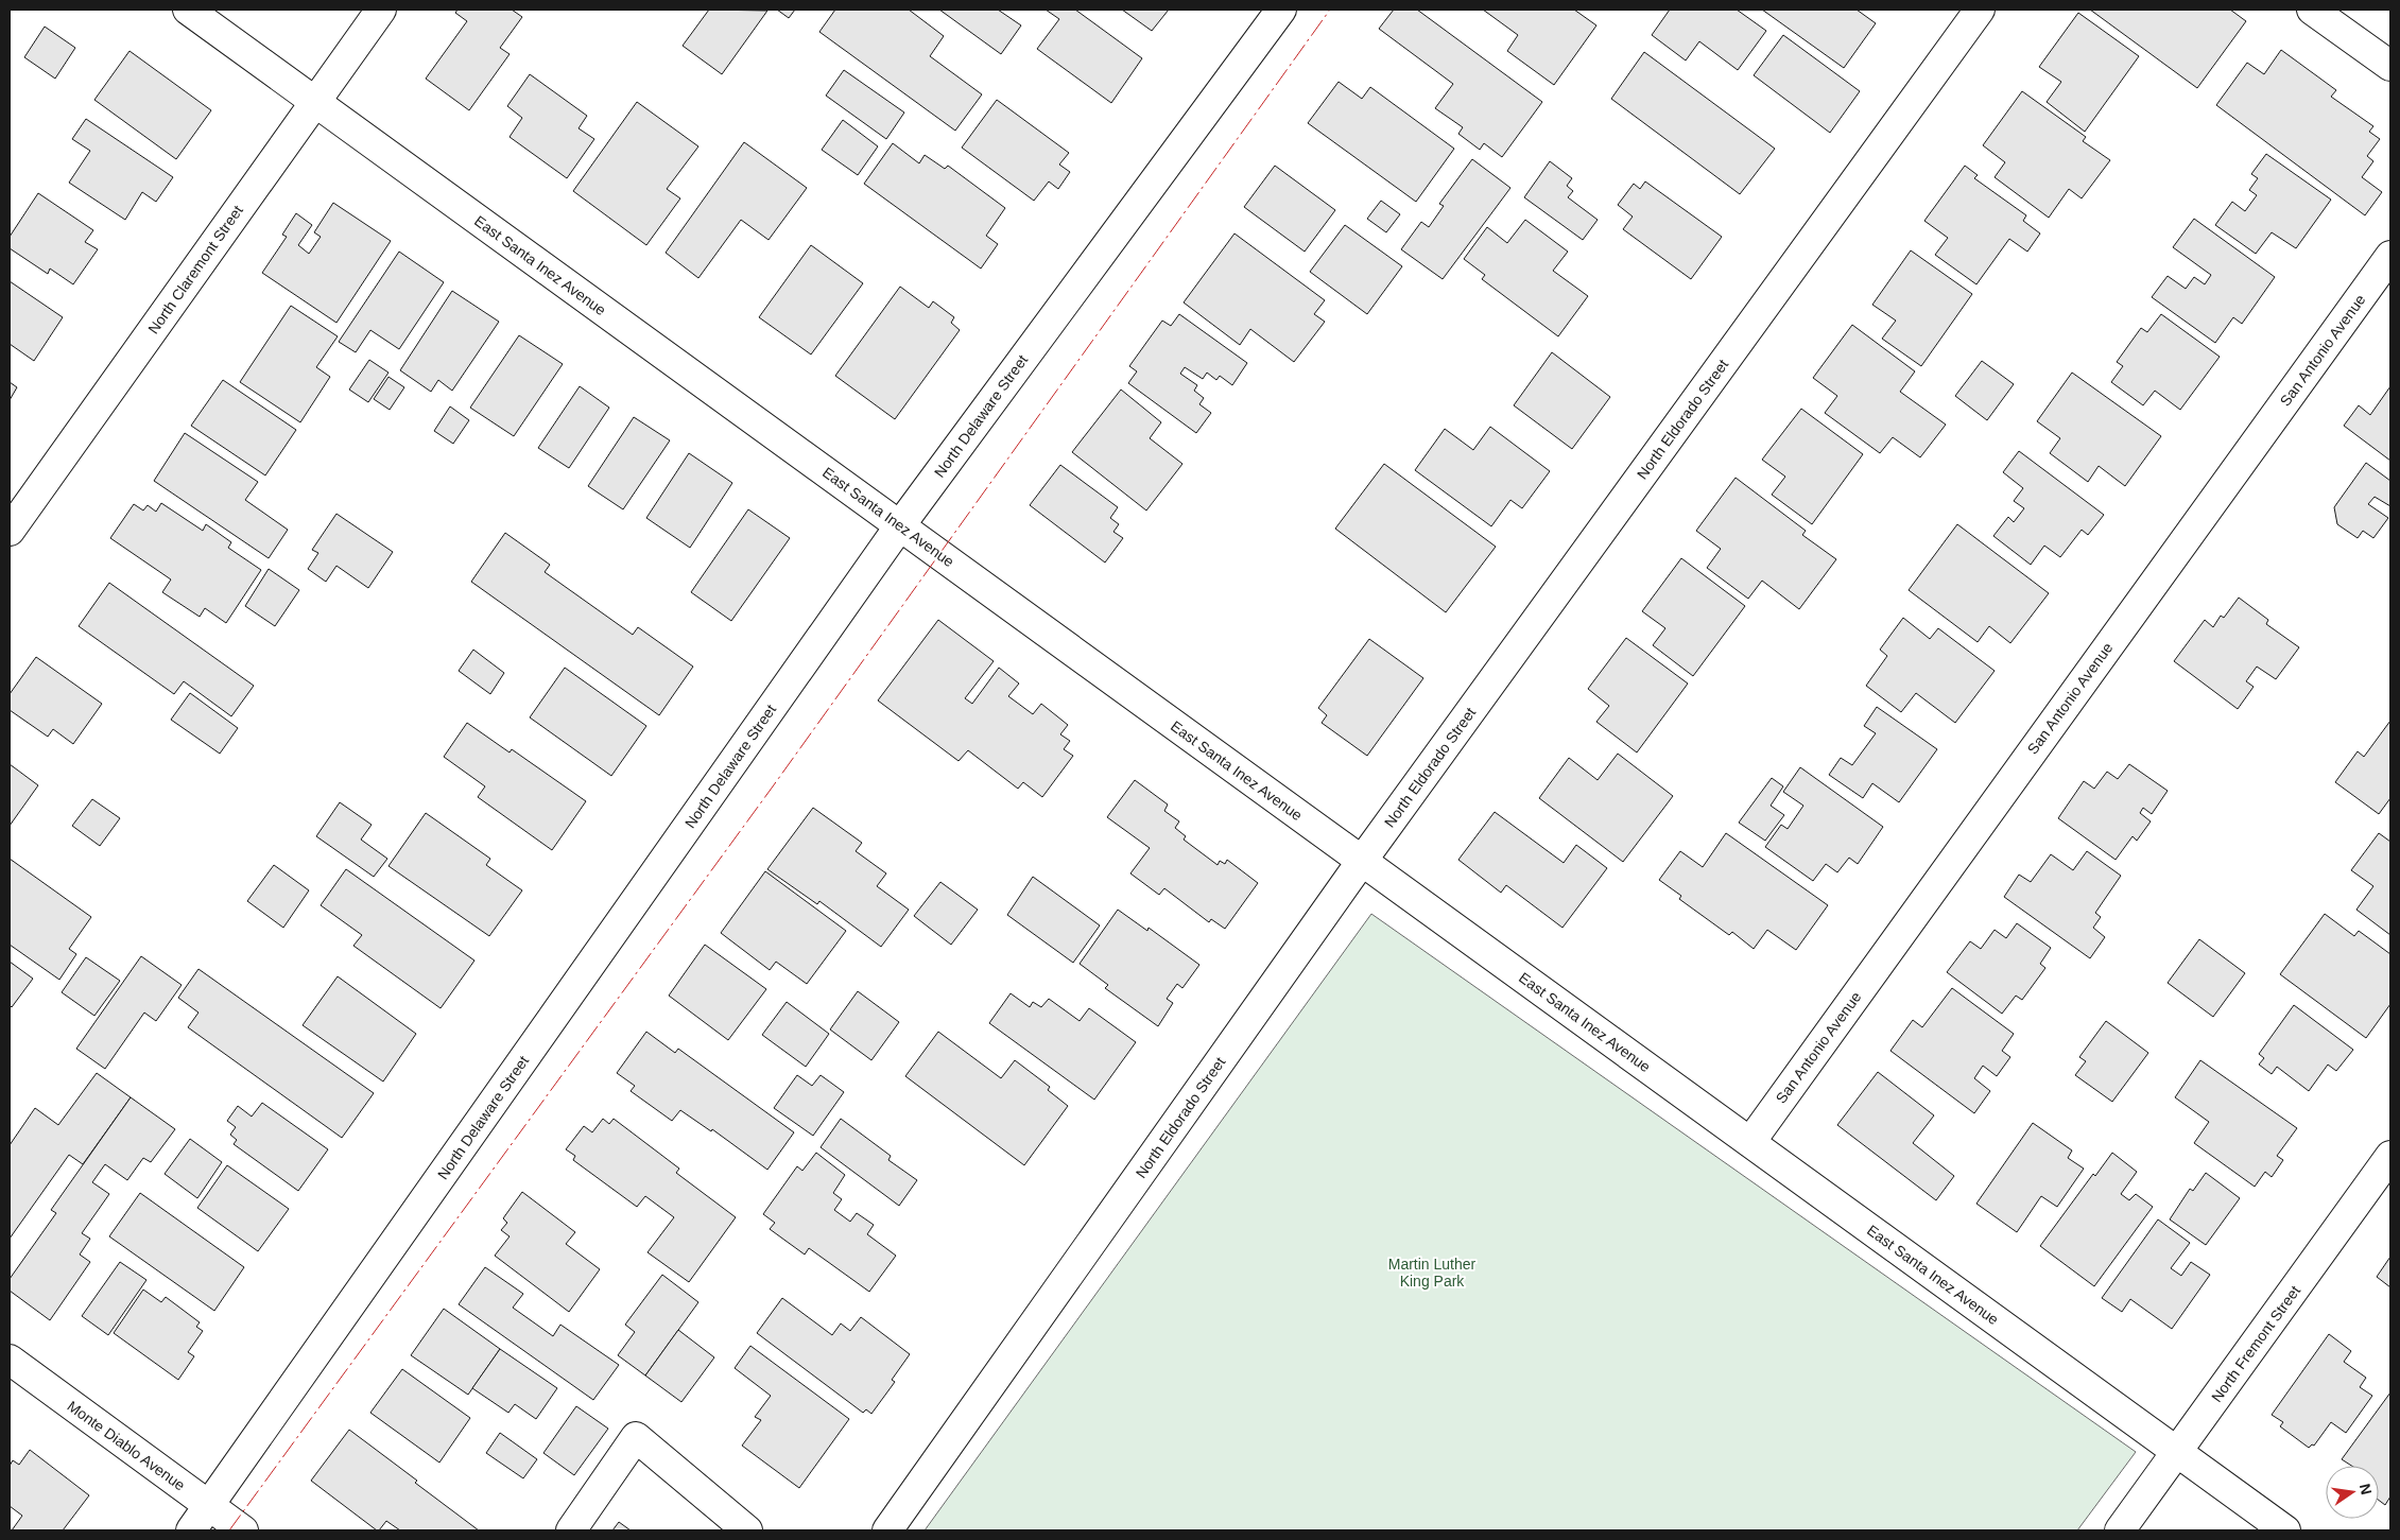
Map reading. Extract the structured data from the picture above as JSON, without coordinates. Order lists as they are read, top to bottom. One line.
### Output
{"streets":{"street":["East Santa Inez Avenue","North Claremont Street","San Antonio Avenue","North Delaware Street","North Eldorado Street","North Fremont Street","Monte Diablo Avenue"]},"crossings":[["East Santa Inez Avenue","North Claremont Street"],["East Santa Inez Avenue","San Antonio Avenue"],["East Santa Inez Avenue","North Delaware Street"],["East Santa Inez Avenue","North Eldorado Street"],["East Santa Inez Avenue","North Fremont Street"],["North Delaware Street","Monte Diablo Avenue"]],"parks":["Martin Luther King Park"],"north":"right"}
